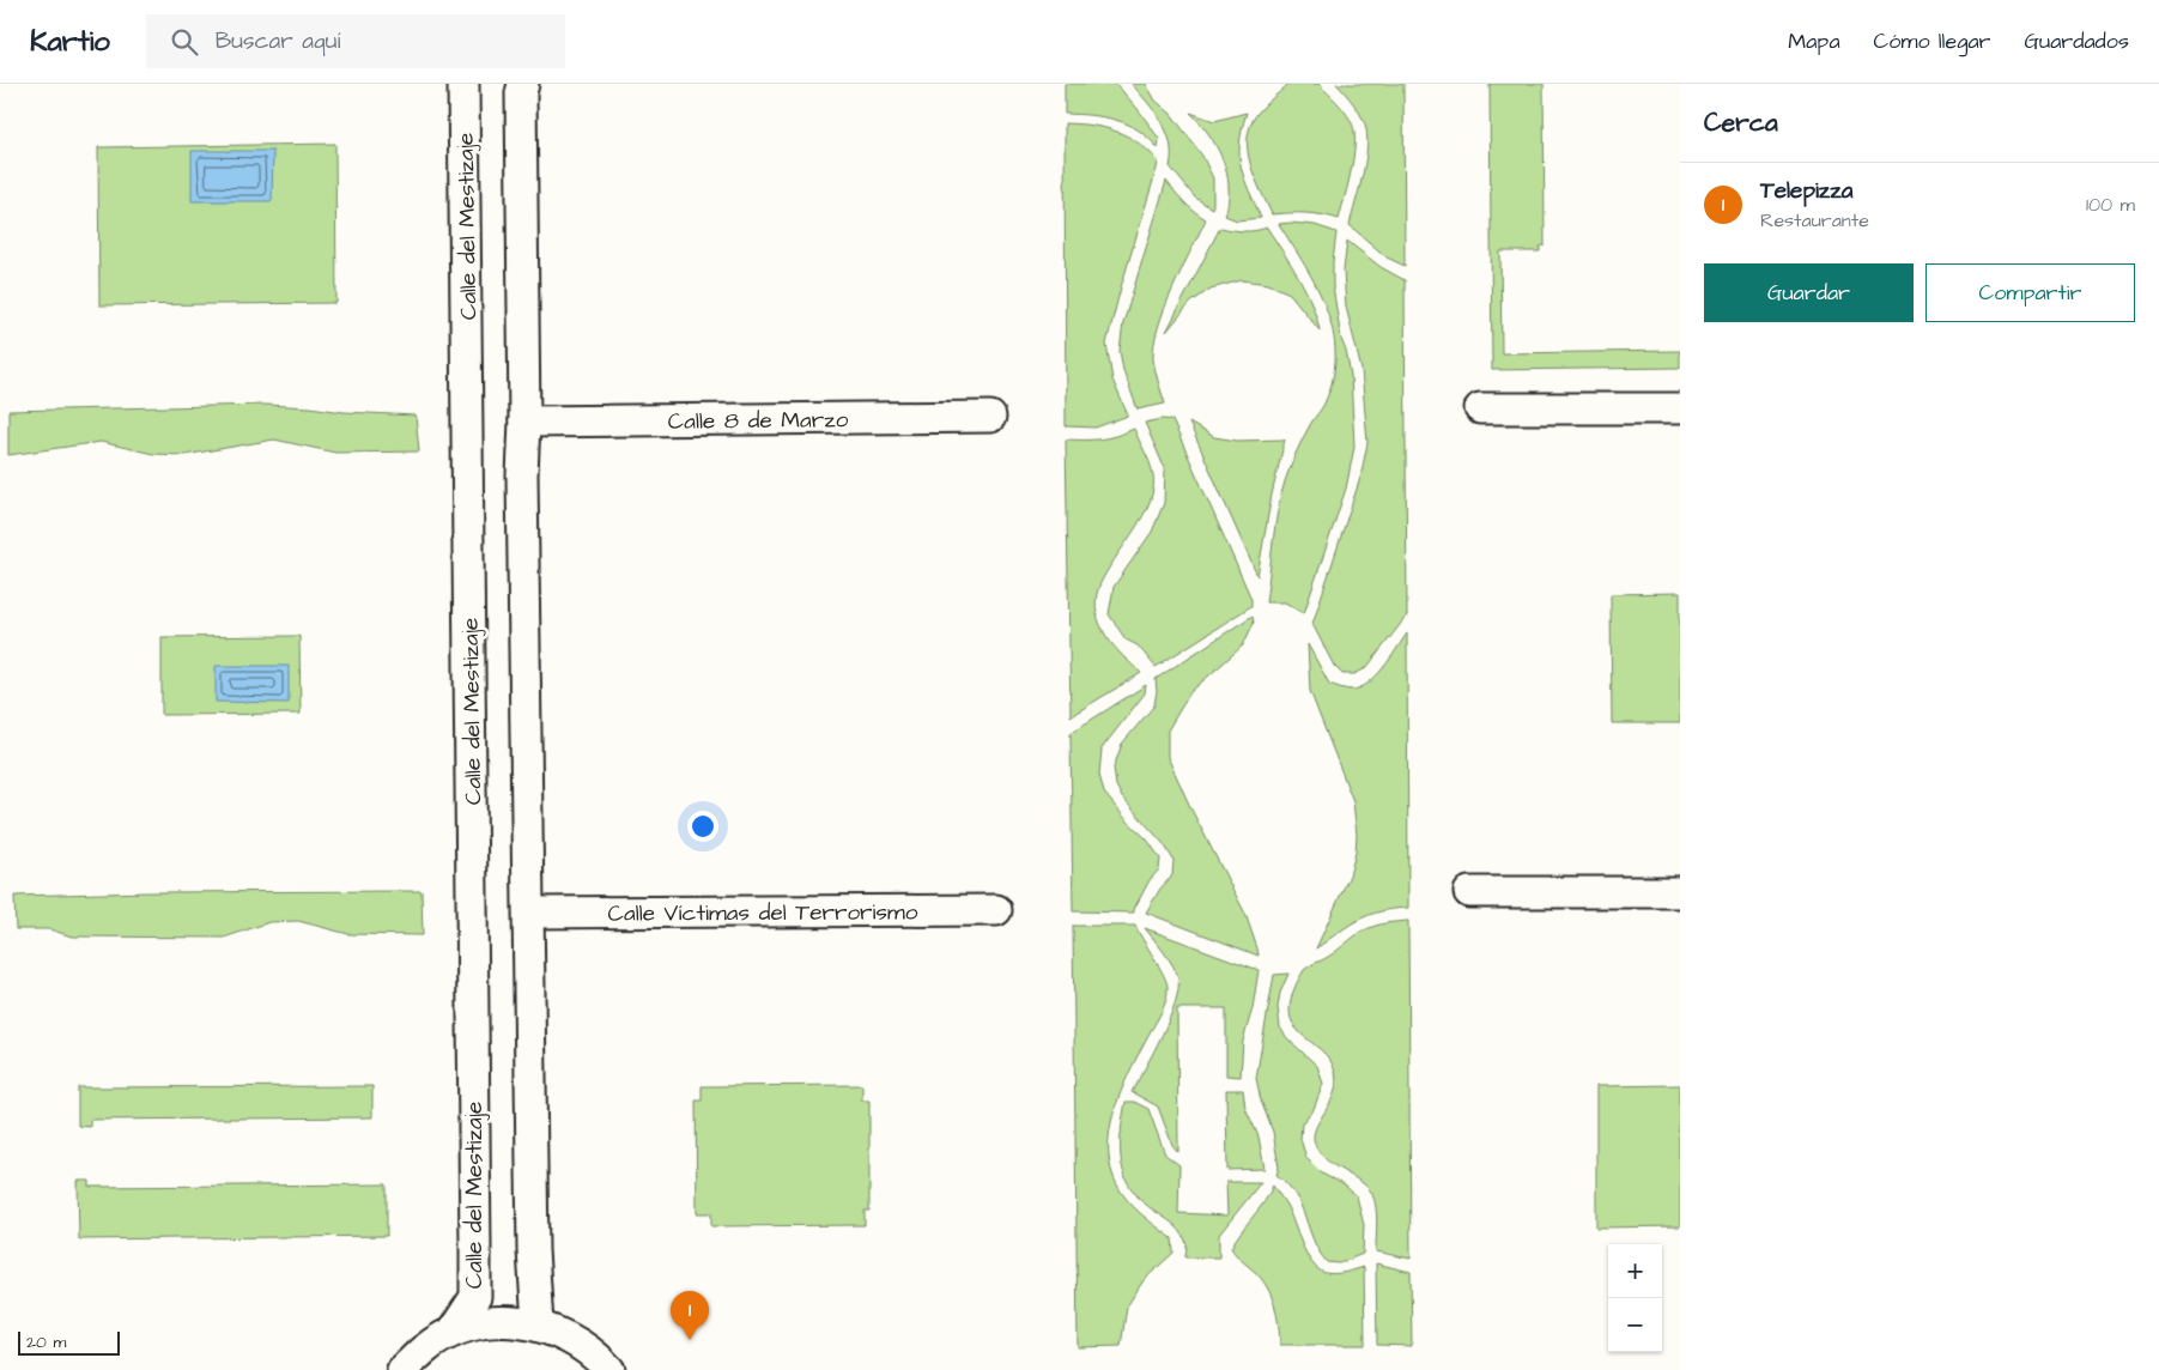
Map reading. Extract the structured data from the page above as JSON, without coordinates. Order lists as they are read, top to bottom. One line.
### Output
{"streets":{"street":["Calle del Mestizaje","Calle 8 de Marzo","Calle Víctimas del Terrorismo"]},"scale_bar":"20 m","page":{"header":"Kartio","search":"Buscar aquí","nav":["Mapa","Cómo llegar","Guardados"],"heading":"Cerca","list":[{"mark":"1","name":"Telepizza","note":"Restaurante","value":"100 m"}],"buttons":["Guardar","Compartir"],"map_buttons":["+","−"],"pins":"1","scale":"20 m"}}
